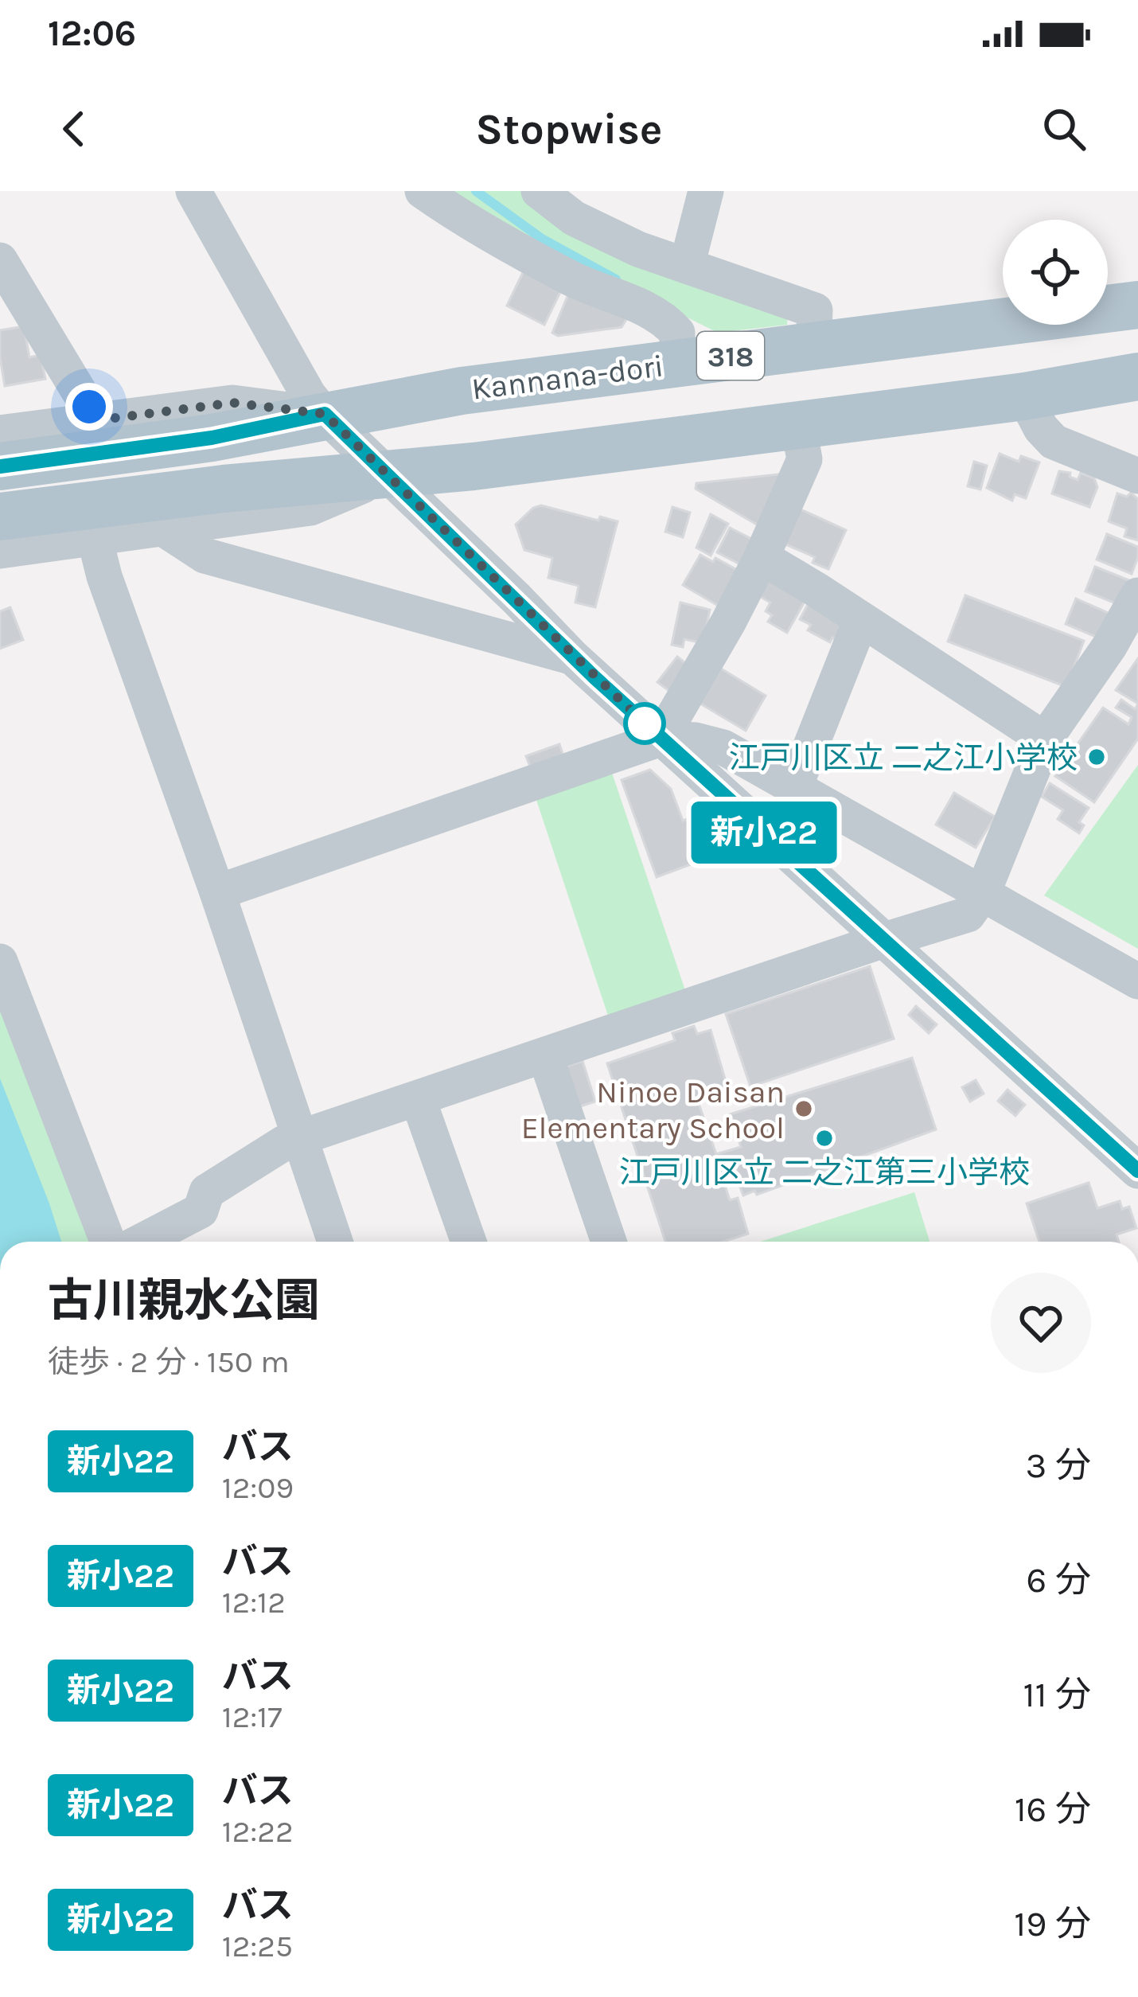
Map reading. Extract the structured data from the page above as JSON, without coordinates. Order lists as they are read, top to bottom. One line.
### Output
{"streets":{"main road":["318","Kannana-dori"]},"places":["江戸川区立 二之江小学校","Ninoe Daisan Elementary School","江戸川区立 二之江第三小学校"],"lines":["bus line 新小22"],"page":{"status":"12:06","header":"Stopwise","on_map":"新小22","heading":["古川親水公園","徒歩 · 2 分 · 150 m"],"list":[{"mark":"新小22","name":"バス","note":"12:09","value":"3 分"},{"mark":"新小22","name":"バス","note":"12:12","value":"6 分"},{"mark":"新小22","name":"バス","note":"12:17","value":"11 分"},{"mark":"新小22","name":"バス","note":"12:22","value":"16 分"},{"mark":"新小22","name":"バス","note":"12:25","value":"19 分"}]}}
